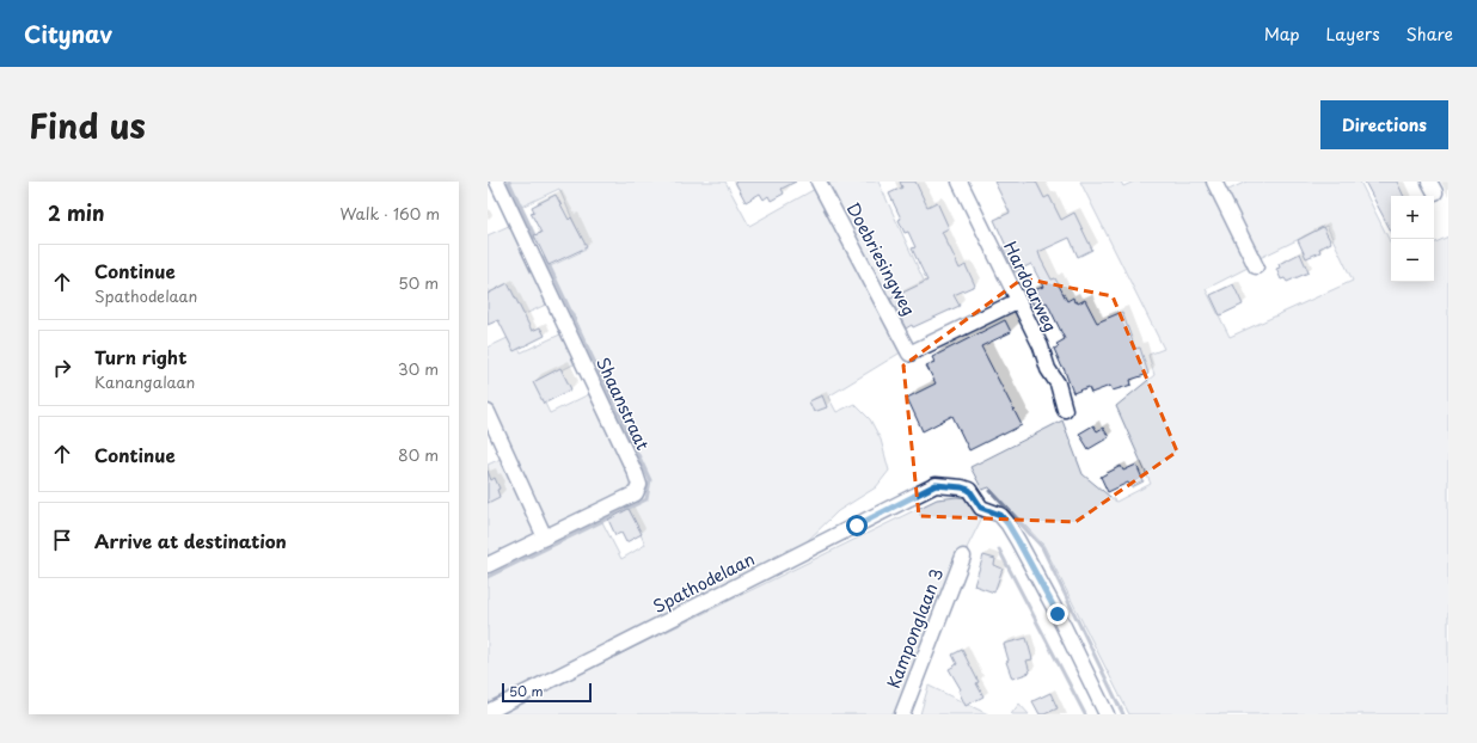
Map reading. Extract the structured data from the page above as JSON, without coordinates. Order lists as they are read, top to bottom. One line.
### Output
{"streets":{"street":["Doebriesingweg","Hardoarweg","Shaanstraat","Spathodelaan","Kamponglaan 3"]},"crossings":[["Doebriesingweg","Hardoarweg"]],"scale_bar":"50 m","page":{"header":"Citynav","nav":["Map","Layers","Share"],"title":"Find us","buttons":"Directions","heading":["2 min","Walk · 160 m"],"map_buttons":["+","−"],"list":[["Continue","Spathodelaan","50 m"],["Turn right","Kanangalaan","30 m"],["Continue","80 m"],"Arrive at destination"],"scale":"50 m"}}
